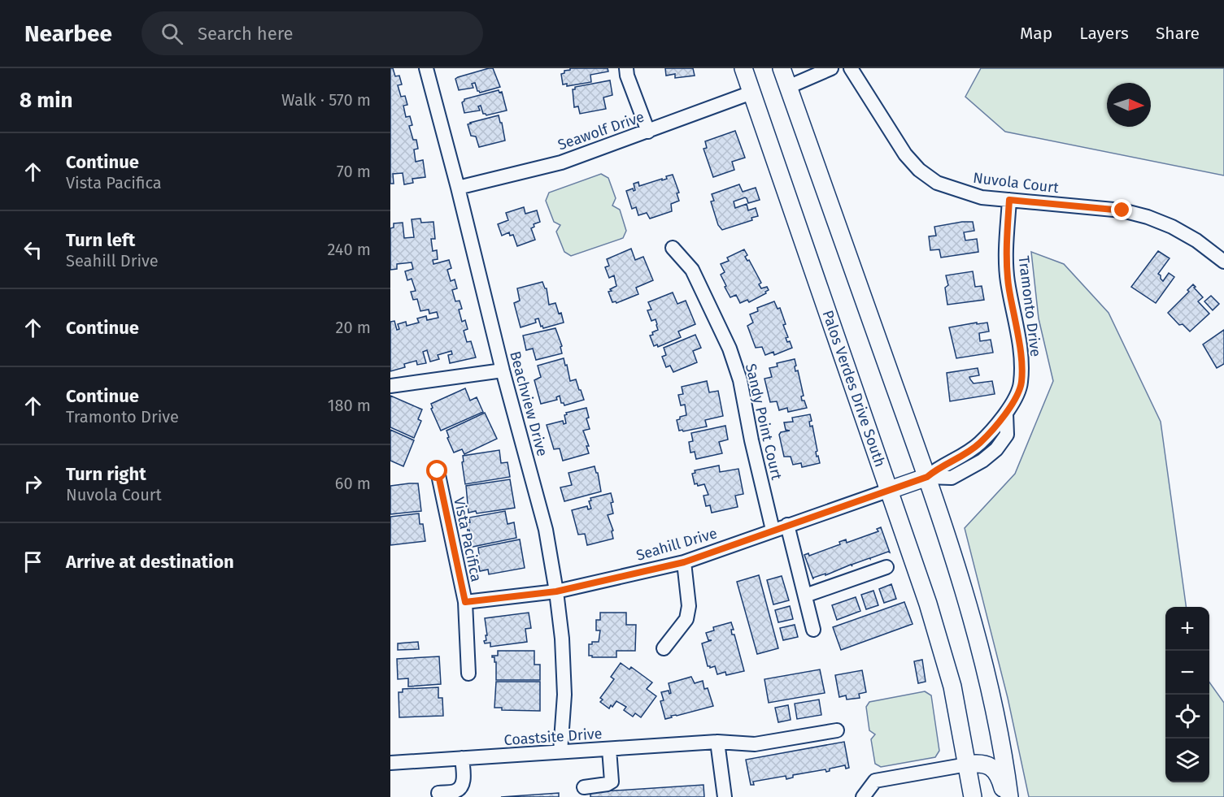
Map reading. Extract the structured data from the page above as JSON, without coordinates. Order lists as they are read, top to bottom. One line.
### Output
{"streets":{"main road":["Palos Verdes Drive South"],"street":["Seawolf Drive","Nuvola Court","Tramonto Drive","Beachview Drive","Sandy Point Court","Vista Pacifica","Seahill Drive","Coastsite Drive"]},"crossings":[["Seawolf Drive","Palos Verdes Drive South"],["Seawolf Drive","Beachview Drive"],["Nuvola Court","Tramonto Drive"],["Palos Verdes Drive South","Seahill Drive"],["Beachview Drive","Seahill Drive"],["Beachview Drive","Coastsite Drive"],["Sandy Point Court","Seahill Drive"],["Vista Pacifica","Seahill Drive"]],"north":"right","page":{"header":"Nearbee","search":"Search here","nav":["Map","Layers","Share"],"heading":["8 min","Walk · 570 m"],"list":[["Continue","Vista Pacifica","70 m"],["Turn left","Seahill Drive","240 m"],["Continue","20 m"],["Continue","Tramonto Drive","180 m"],["Turn right","Nuvola Court","60 m"],"Arrive at destination"],"map_buttons":["+","−"]}}
